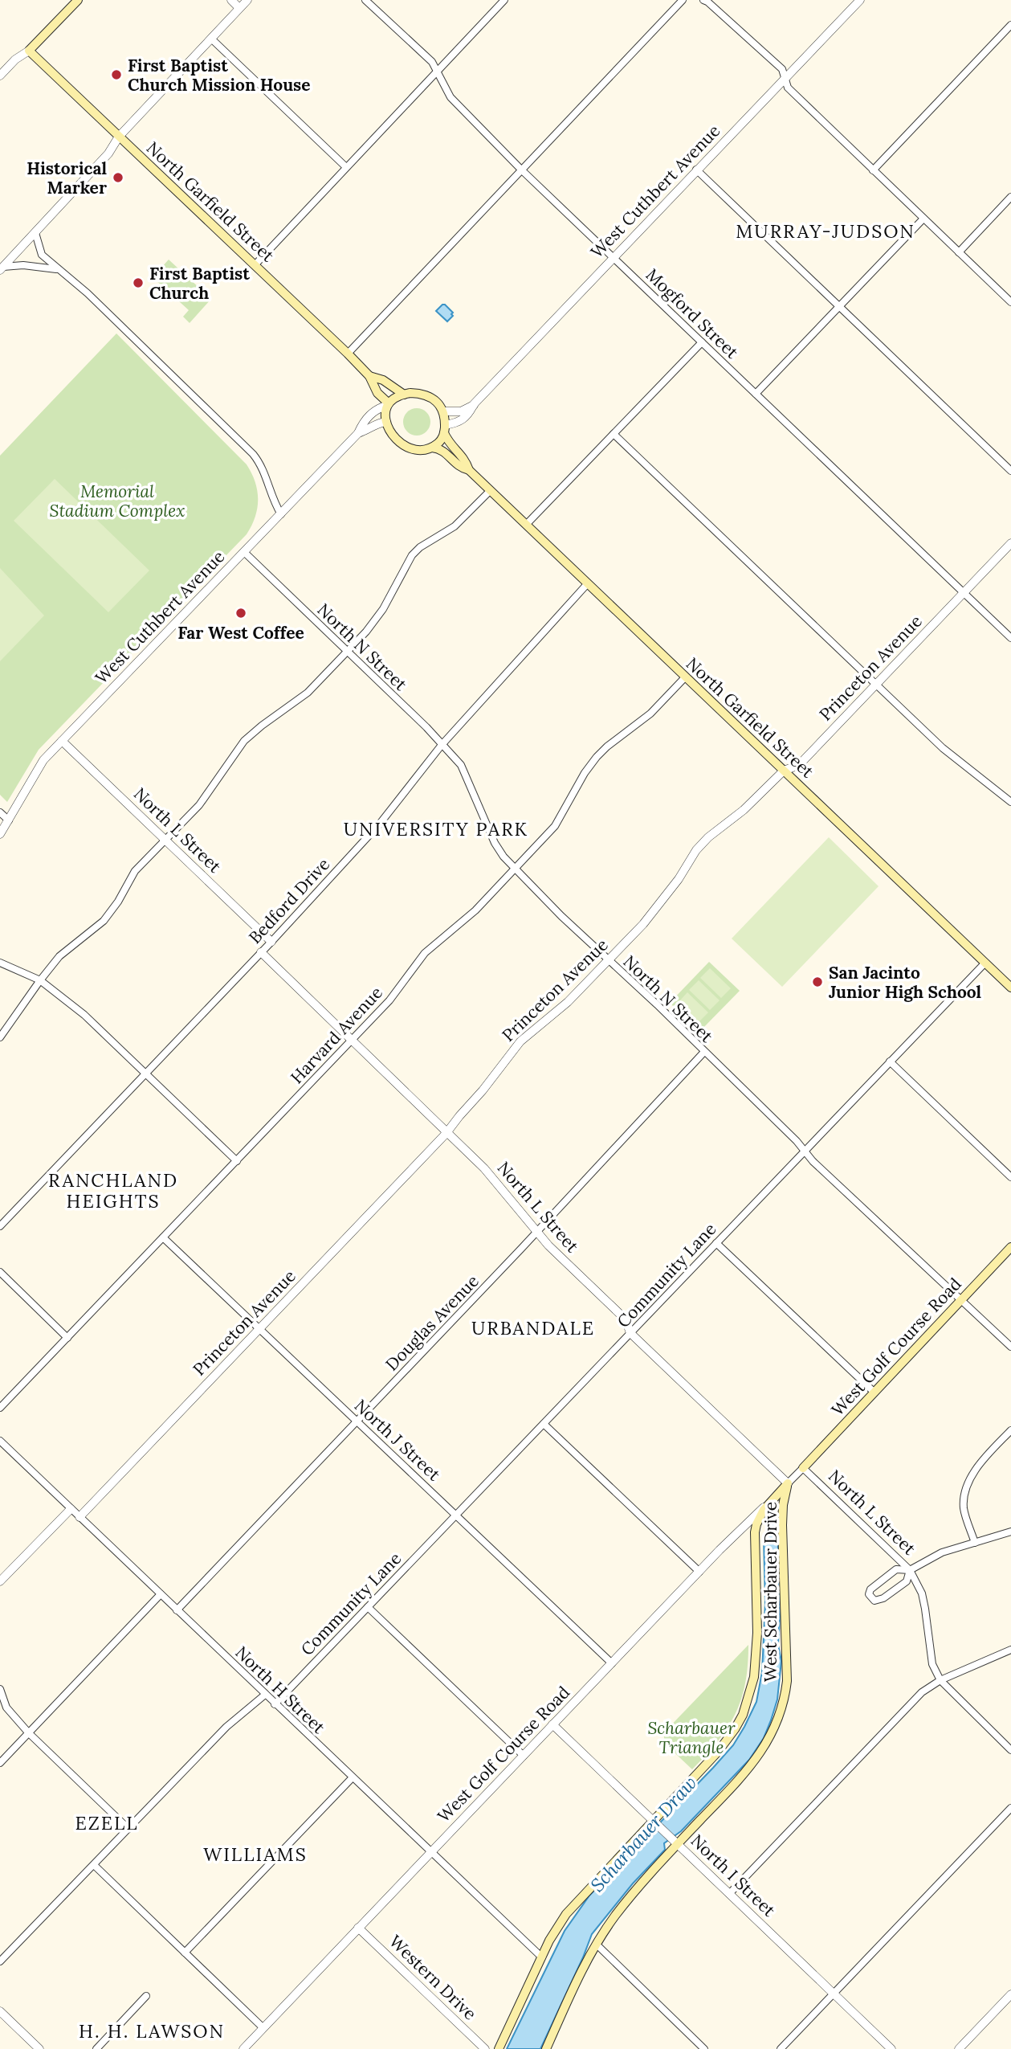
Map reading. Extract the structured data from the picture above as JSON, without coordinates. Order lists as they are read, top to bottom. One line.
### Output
{"streets":{"main road":["North Garfield Street","West Golf Course Road","West Scharbauer Drive"],"street":["West Cuthbert Avenue","Mogford Street","North N Street","Princeton Avenue","North L Street","Bedford Drive","Harvard Avenue","Community Lane","Douglas Avenue","North J Street","North H Street","North I Street","Western Drive"]},"crossings":[["West Cuthbert Avenue","Mogford Street"],["West Cuthbert Avenue","North N Street"],["West Cuthbert Avenue","North L Street"],["North Garfield Street","Princeton Avenue"],["North Garfield Street","Bedford Drive"],["North Garfield Street","Harvard Avenue"],["North Garfield Street","Community Lane"],["Mogford Street","Princeton Avenue"],["North N Street","Princeton Avenue"],["North N Street","Bedford Drive"],["North N Street","Harvard Avenue"],["North N Street","Community Lane"],["North N Street","Douglas Avenue"],["North N Street","West Golf Course Road"],["Princeton Avenue","North L Street"],["Princeton Avenue","North J Street"],["Princeton Avenue","North H Street"],["North L Street","Bedford Drive"],["North L Street","Harvard Avenue"],["North L Street","Community Lane"],["North L Street","Douglas Avenue"],["North L Street","West Golf Course Road"],["North L Street","West Scharbauer Drive"],["Harvard Avenue","North J Street"],["Community Lane","North J Street"],["Community Lane","North H Street"],["Douglas Avenue","North J Street"],["Douglas Avenue","North H Street"],["West Golf Course Road","North J Street"],["West Golf Course Road","West Scharbauer Drive"],["West Golf Course Road","North H Street"],["West Golf Course Road","North I Street"],["West Golf Course Road","Western Drive"],["West Scharbauer Drive","North H Street"],["West Scharbauer Drive","North I Street"]],"districts":["MURRAY-JUDSON","UNIVERSITY PARK","RANCHLAND HEIGHTS","URBANDALE","EZELL","WILLIAMS","H. H. LAWSON"],"water":["Scharbauer Draw"],"parks":["Memorial Stadium Complex","Scharbauer Triangle"],"places":["First Baptist Church Mission House","Historical Marker","First Baptist Church","Far West Coffee","San Jacinto Junior High School"]}
